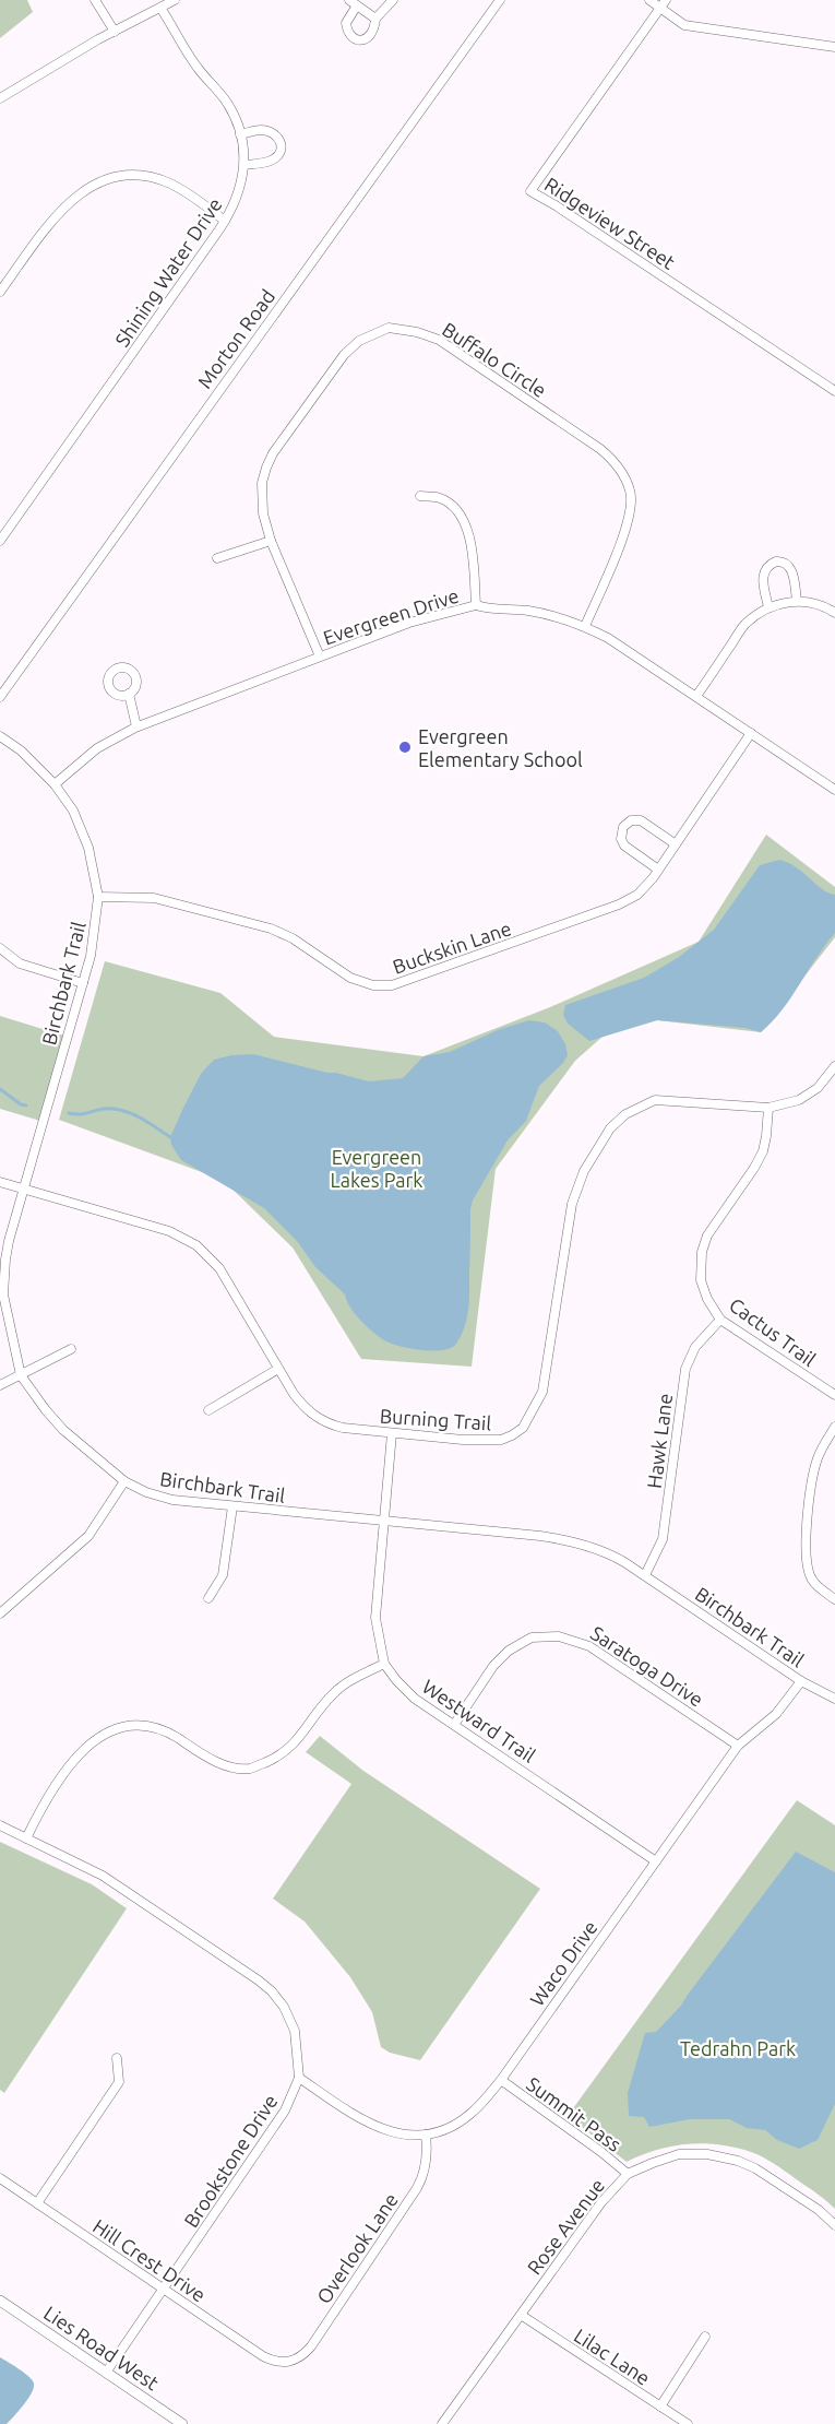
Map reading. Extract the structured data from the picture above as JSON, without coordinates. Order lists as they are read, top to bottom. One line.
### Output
{"streets":{"street":["Ridgeview Street","Shining Water Drive","Morton Road","Buffalo Circle","Evergreen Drive","Buckskin Lane","Birchbark Trail","Cactus Trail","Burning Trail","Hawk Lane","Saratoga Drive","Westward Trail","Waco Drive","Summit Pass","Brookstone Drive","Rose Avenue","Overlook Lane","Hill Crest Drive","Lies Road West","Lilac Lane"]},"crossings":[["Buffalo Circle","Evergreen Drive"],["Evergreen Drive","Buckskin Lane"],["Evergreen Drive","Birchbark Trail"],["Buckskin Lane","Birchbark Trail"],["Birchbark Trail","Burning Trail"],["Birchbark Trail","Hawk Lane"],["Birchbark Trail","Westward Trail"],["Birchbark Trail","Waco Drive"],["Cactus Trail","Burning Trail"],["Cactus Trail","Hawk Lane"],["Burning Trail","Westward Trail"],["Saratoga Drive","Westward Trail"],["Saratoga Drive","Waco Drive"],["Westward Trail","Waco Drive"],["Waco Drive","Summit Pass"],["Waco Drive","Brookstone Drive"],["Waco Drive","Overlook Lane"],["Summit Pass","Rose Avenue"],["Brookstone Drive","Hill Crest Drive"],["Brookstone Drive","Lies Road West"],["Rose Avenue","Lilac Lane"],["Overlook Lane","Hill Crest Drive"]],"parks":["Evergreen Lakes Park","Tedrahn Park"],"places":["Evergreen Elementary School"]}
